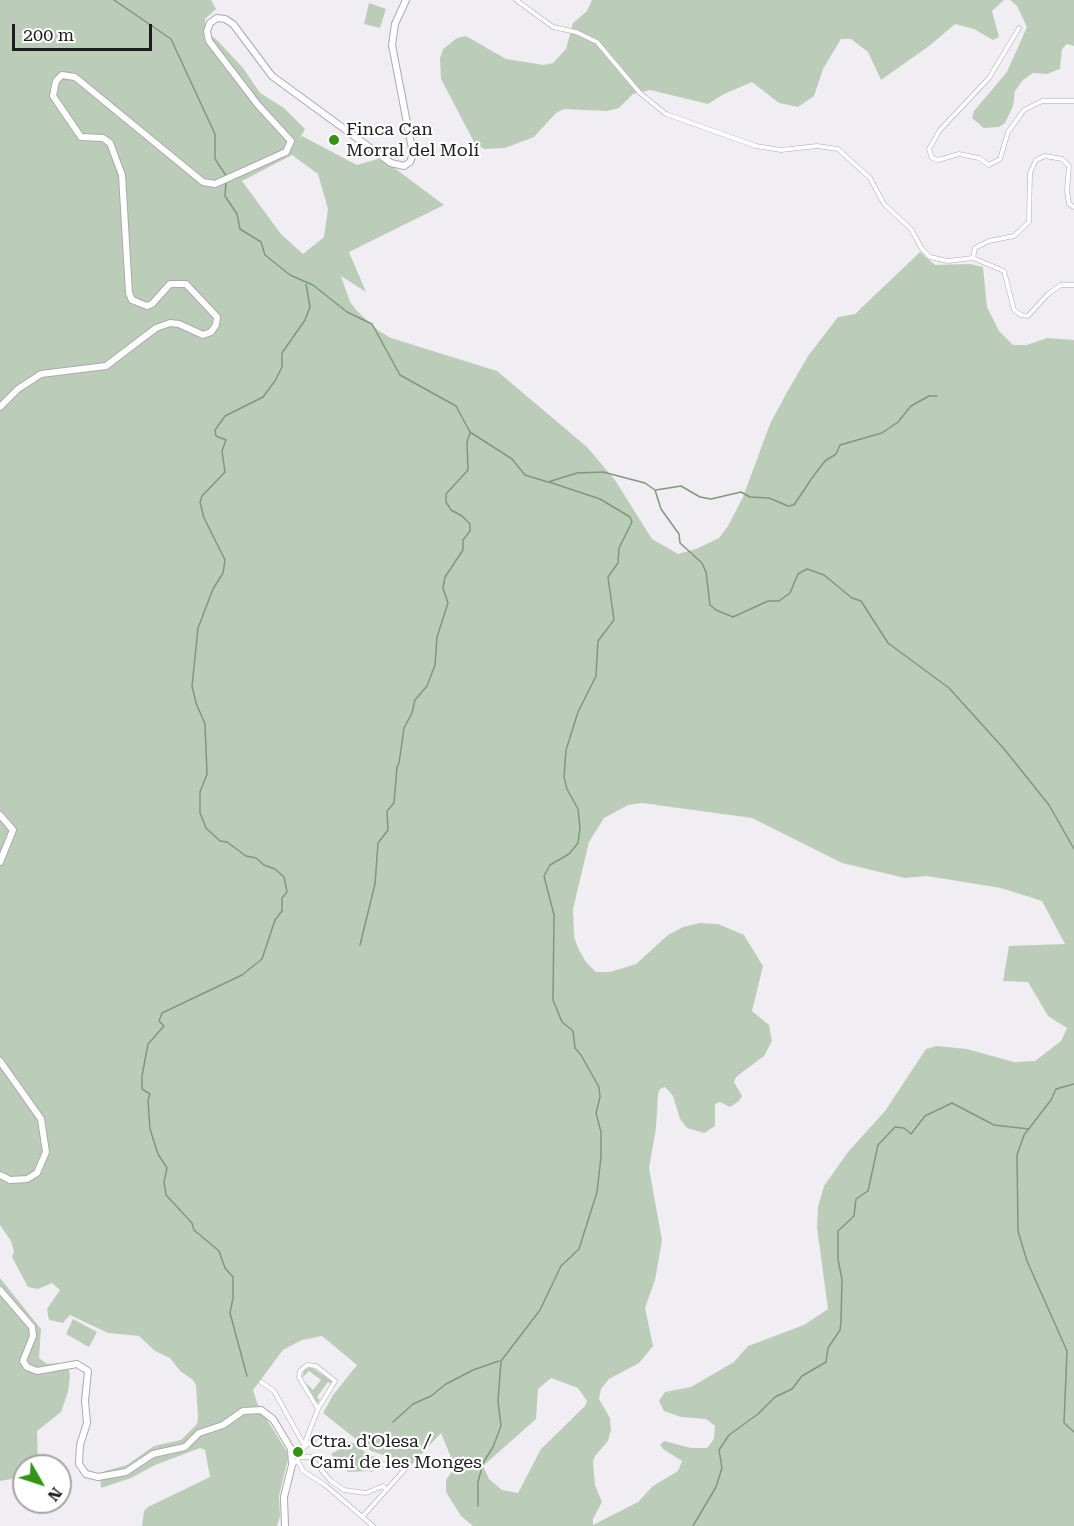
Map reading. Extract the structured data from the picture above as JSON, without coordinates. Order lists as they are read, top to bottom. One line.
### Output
{"places":["Finca Can Morral del Molí","Ctra. d'Olesa / Camí de les Monges"],"scale_bar":"200 m","north":"bottom right"}
